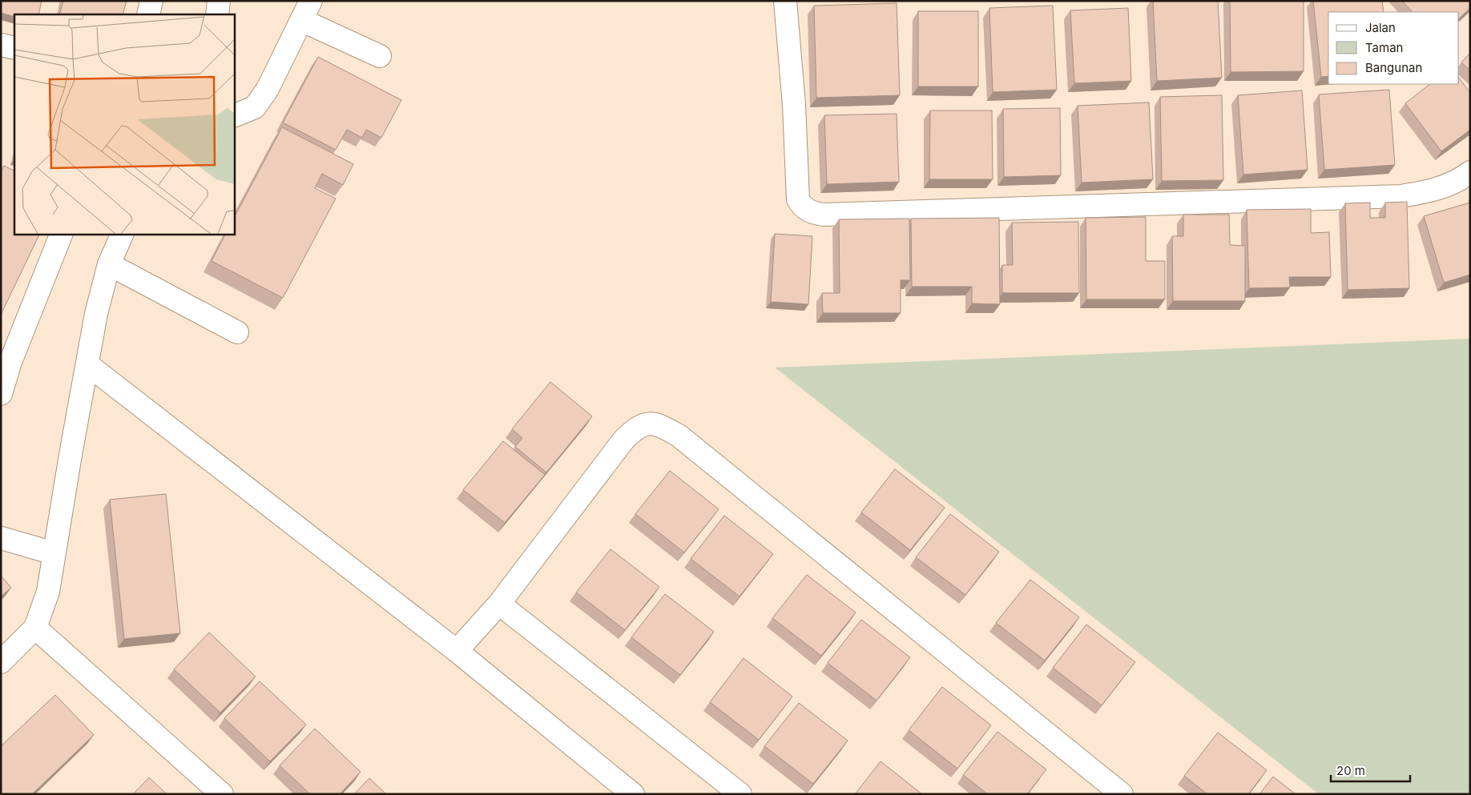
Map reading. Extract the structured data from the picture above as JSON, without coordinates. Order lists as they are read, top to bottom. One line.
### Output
{"legend":["Jalan","Taman","Bangunan"],"scale_bar":"20 m"}
